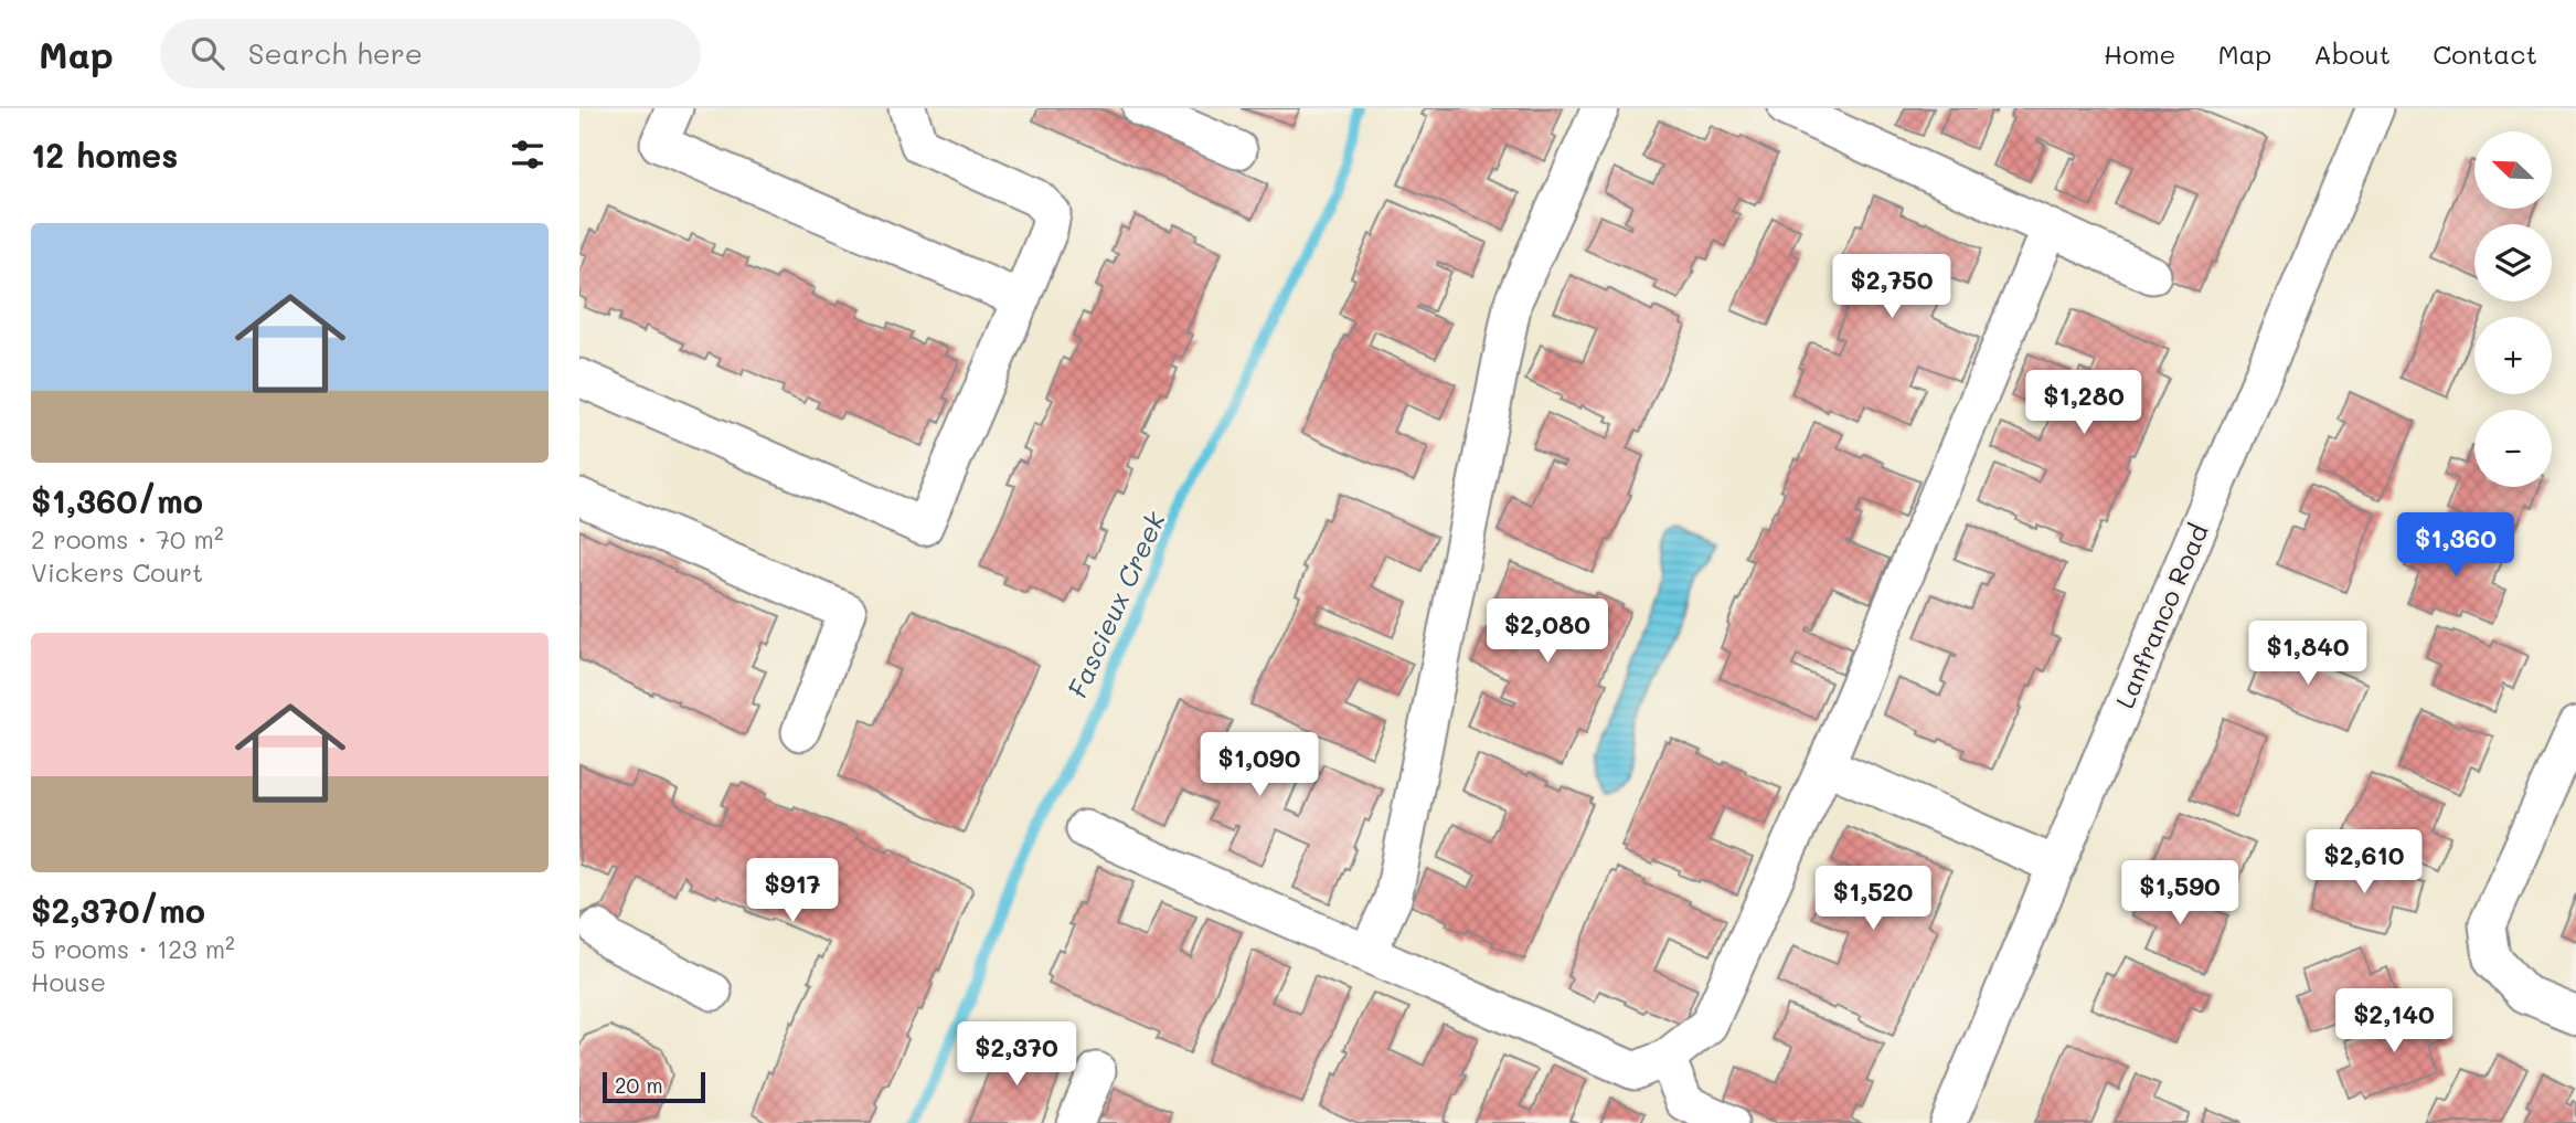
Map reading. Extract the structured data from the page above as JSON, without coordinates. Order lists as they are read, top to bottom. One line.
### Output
{"streets":{"street":["Lanfranco Road"]},"water":["Fascieux Creek"],"scale_bar":"20 m","north":"top left","page":{"header":"Map","search":"Search here","nav":["Home","Map","About","Contact"],"heading":"12 homes","map_buttons":["+","−"],"list":[{"name":"$1,360/mo","note":"2 rooms · 70 m² · Vickers Court"},{"name":"$2,370/mo","note":"5 rooms · 123 m² · House"}],"price":["$2,750","$1,280","$1,360","$2,080","$1,840","$1,090","$2,610","$917","$1,590","$1,520","$2,140","$2,370"],"scale":"20 m"}}
